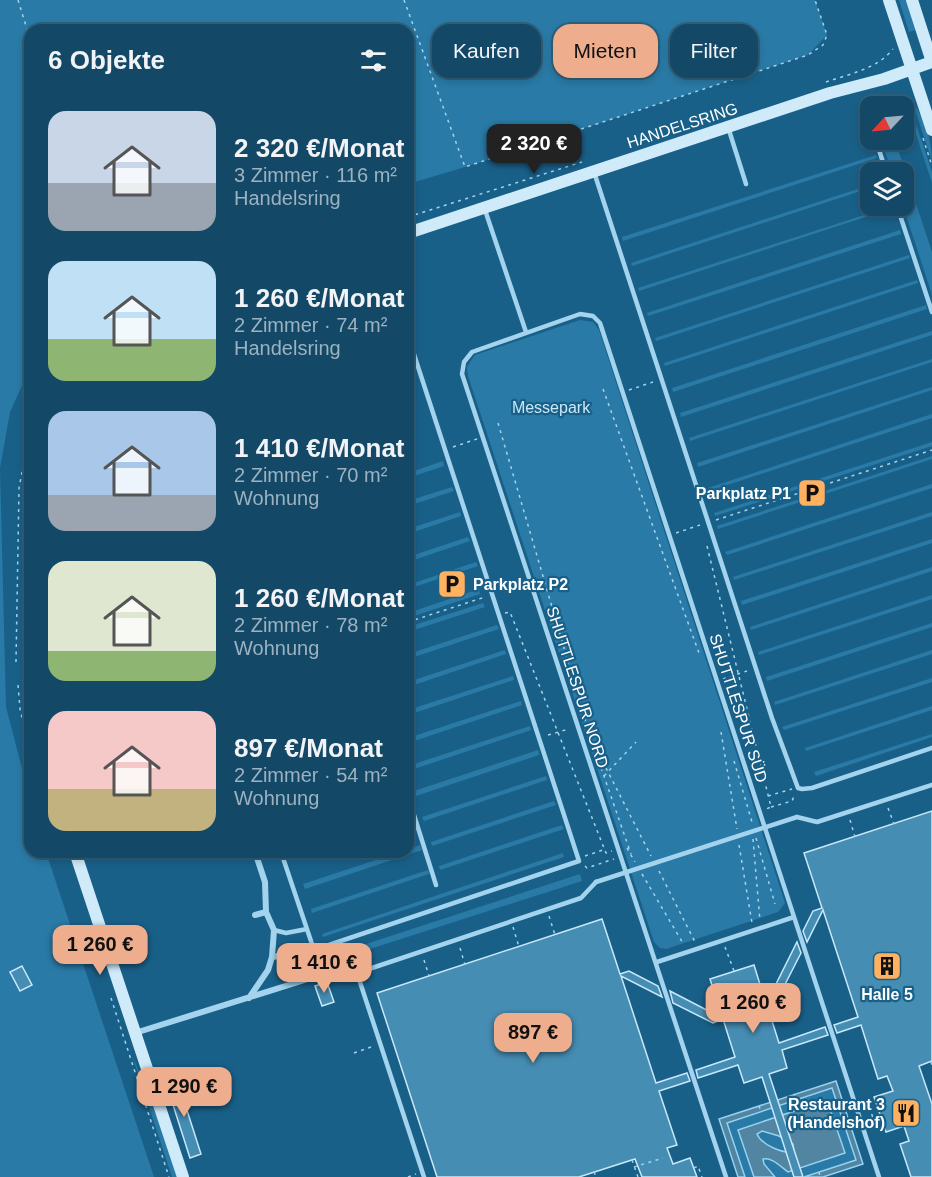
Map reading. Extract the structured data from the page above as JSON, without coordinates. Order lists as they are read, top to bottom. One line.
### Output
{"streets":{"main road":["HANDELSRING"],"lane":["SHUTTLESPUR NORD","SHUTTLESPUR SÜD"]},"crossings":[["SHUTTLESPUR NORD","SHUTTLESPUR SÜD"]],"parks":["Messepark"],"places":{"parking":["Parkplatz P1","Parkplatz P2"],"building":["Halle 5"],"restaurant":["Restaurant 3 (Handelshof)"]},"north":"bottom left","page":{"chip":["Kaufen","Mieten","Filter"],"heading":"6 Objekte","list":[{"name":"2 320 €/Monat","note":"3 Zimmer · 116 m² · Handelsring"},{"name":"1 260 €/Monat","note":"2 Zimmer · 74 m² · Handelsring"},{"name":"1 410 €/Monat","note":"2 Zimmer · 70 m² · Wohnung"},{"name":"1 260 €/Monat","note":"2 Zimmer · 78 m² · Wohnung"},{"name":"897 €/Monat","note":"2 Zimmer · 54 m² · Wohnung"}],"price":["2 320 €","1 260 €","1 410 €","1 260 €","897 €","1 290 €"]}}
